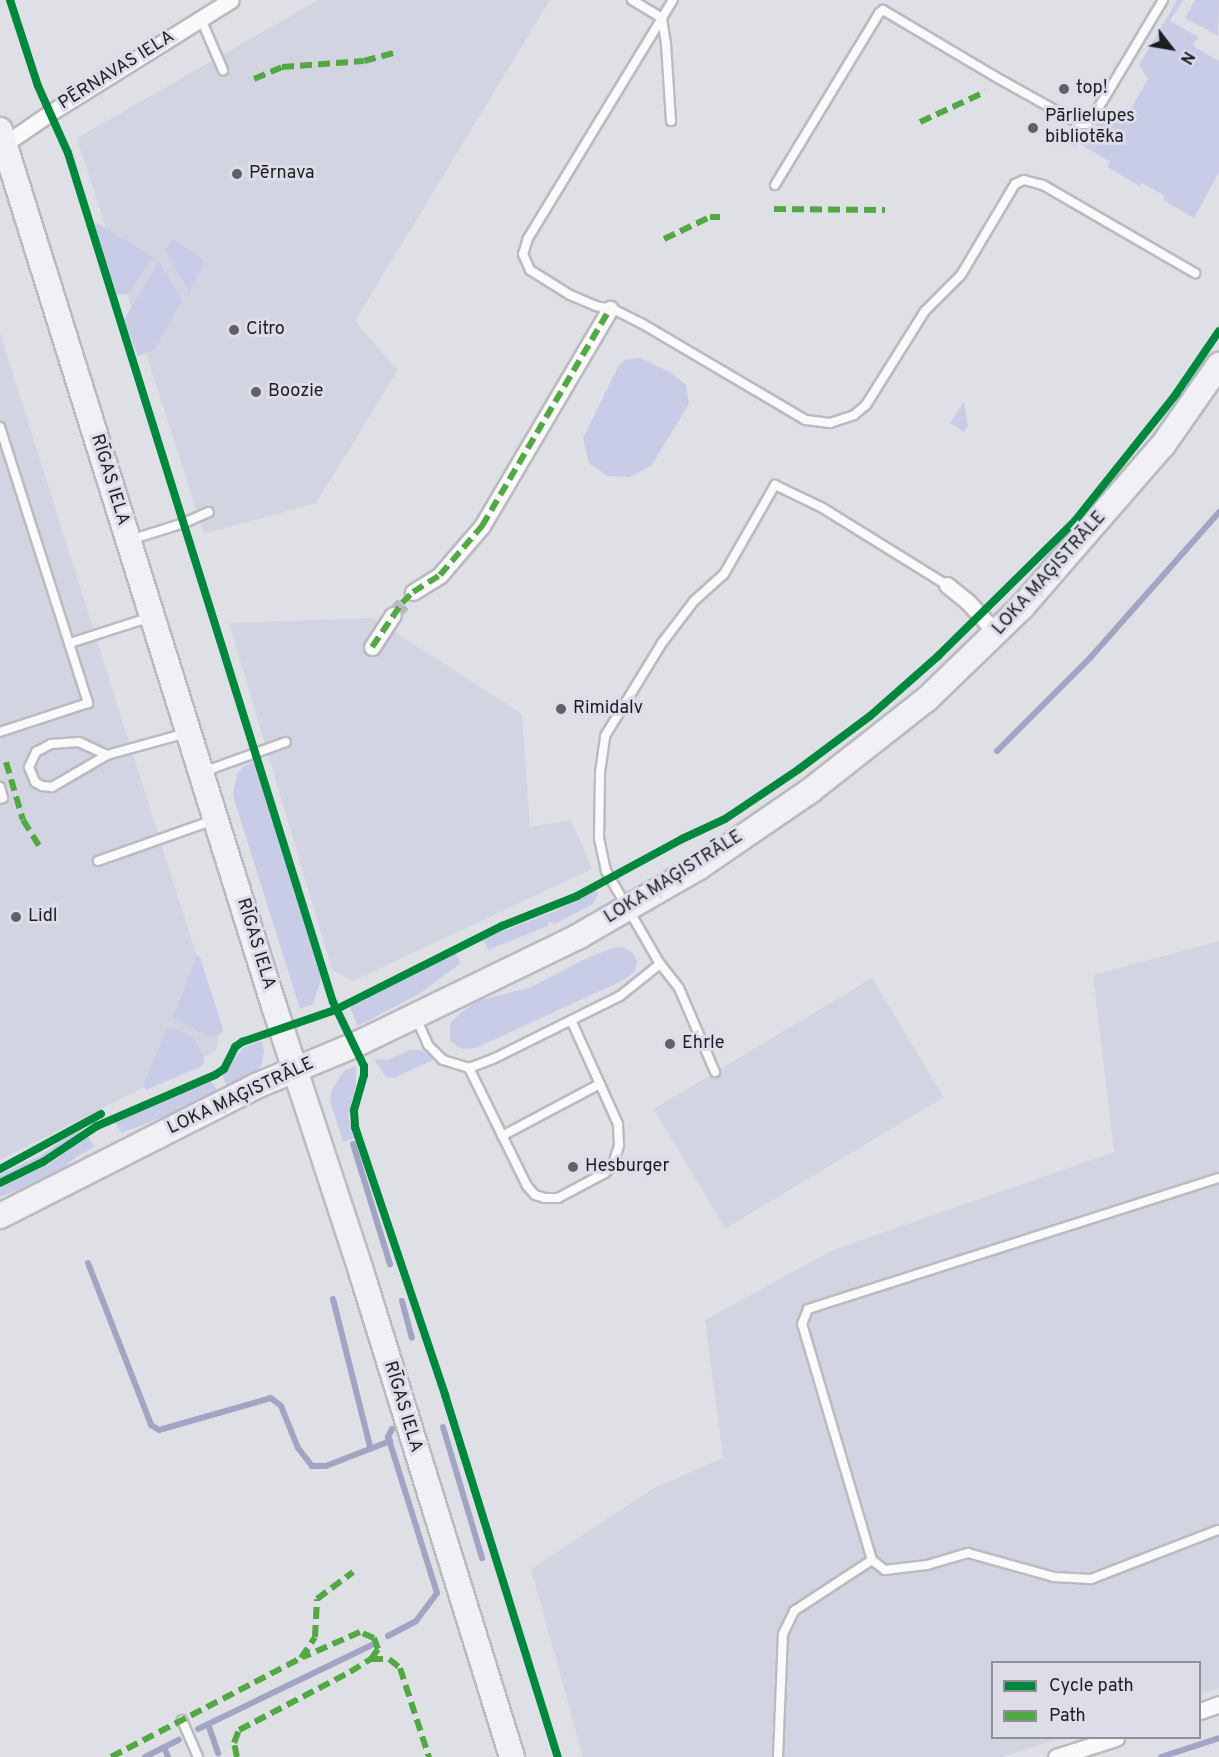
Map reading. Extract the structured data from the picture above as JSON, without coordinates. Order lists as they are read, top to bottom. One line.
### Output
{"streets":{"main road":["RĪGAS IELA","LOKA MAĢISTRĀLE"],"street":["PĒRNAVAS IELA"]},"crossings":[["PĒRNAVAS IELA","RĪGAS IELA"],["RĪGAS IELA","LOKA MAĢISTRĀLE"]],"places":["top!","Pārlielupes bibliotēka","Pērnava","Citro","Boozie","Rimidalv","Lidl","Ehrle","Hesburger"],"legend":["Cycle path","Path"],"north":"bottom right"}
